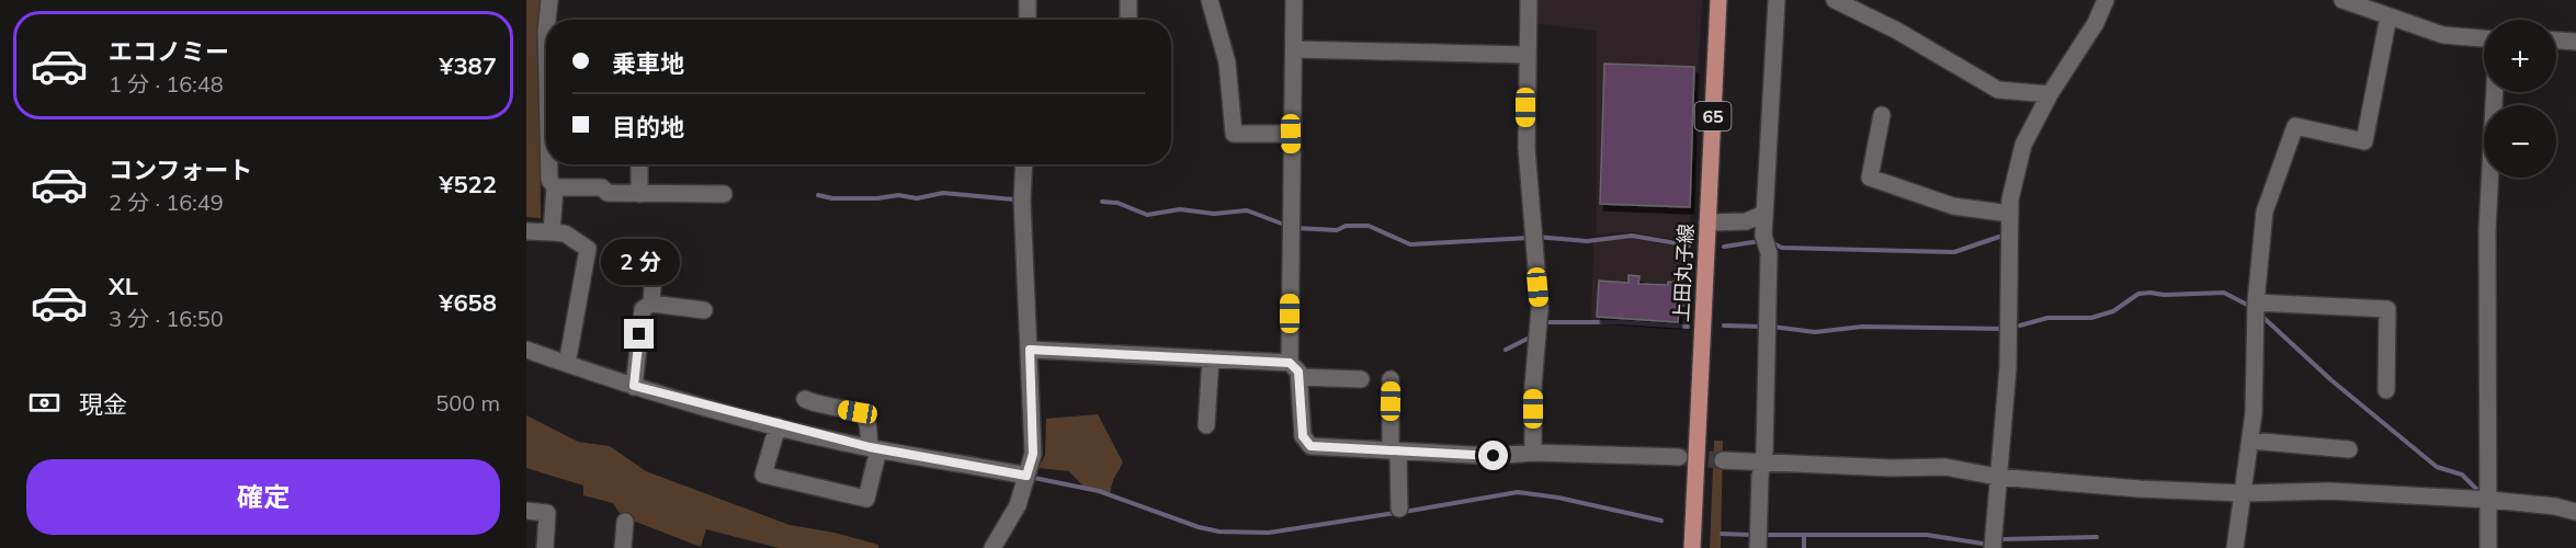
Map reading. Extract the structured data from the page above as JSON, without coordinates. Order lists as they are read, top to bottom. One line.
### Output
{"streets":{"main road":["65","上田丸子線"]},"page":{"list":[{"name":"エコノミー","note":"1 分 · 16:48","value":"¥387"},{"name":"コンフォート","note":"2 分 · 16:49","value":"¥522"},{"name":"XL","note":"3 分 · 16:50","value":"¥658"}],"map_buttons":["+","−"],"banner":["乗車地","目的地"],"bubble":"2 分","pay":["現金","500 m"],"buttons":"確定"}}
